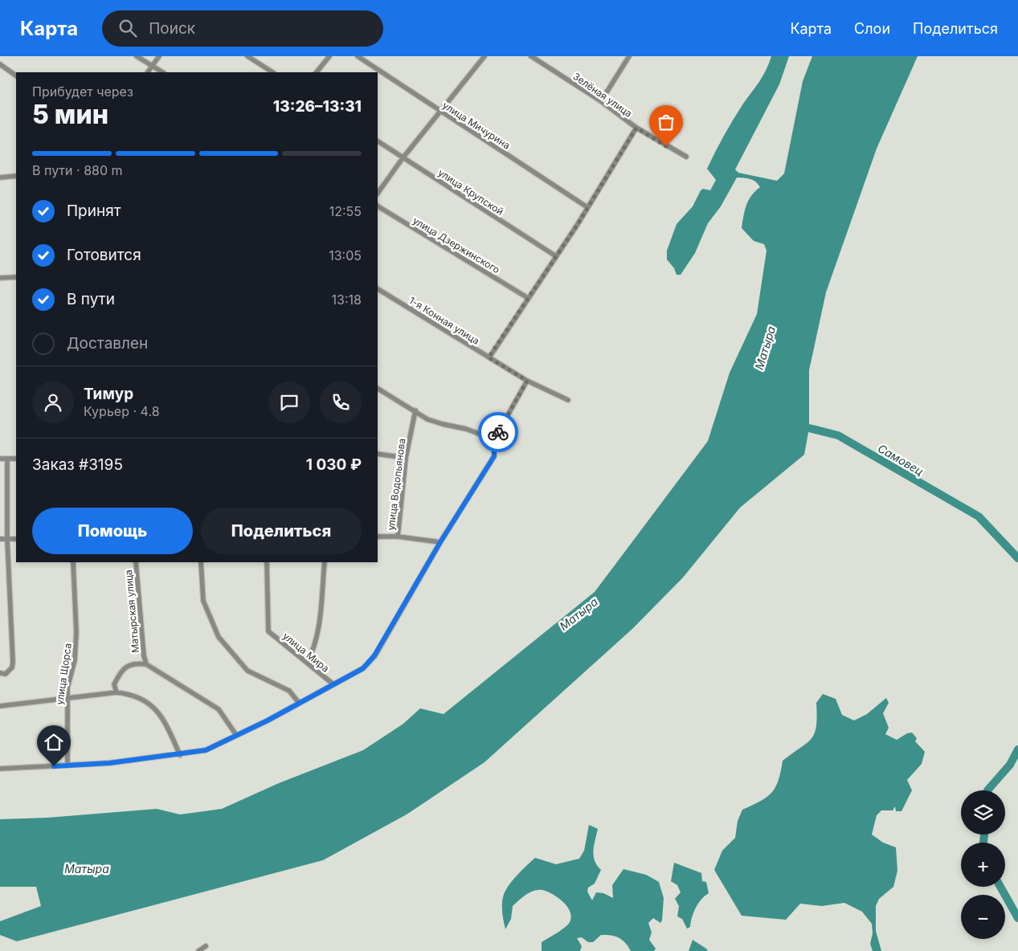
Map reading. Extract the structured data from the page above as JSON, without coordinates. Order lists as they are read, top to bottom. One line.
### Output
{"streets":{"street":["Зелёная улица","улица Мичурина","улица Крупской","улица Дзержинского","1-я Конная улица","улица Водопьянова","Матырская улица","улица Мира","улица Щорса"]},"water":["Матыра","Самовец"],"page":{"header":"Карта","search":"Поиск","nav":["Карта","Слои","Поделиться"],"heading":["5 мин","Прибудет через","13:26–13:31"],"panel":["Тимур","Курьер · 4.8","Заказ #3195","1 030 ₽"],"bar":"В пути · 880 m","list":[["Принят","12:55"],["Готовится","13:05"],["В пути","13:18"],"Доставлен"],"buttons":["Помощь","Поделиться"],"map_buttons":["+","−"]}}
